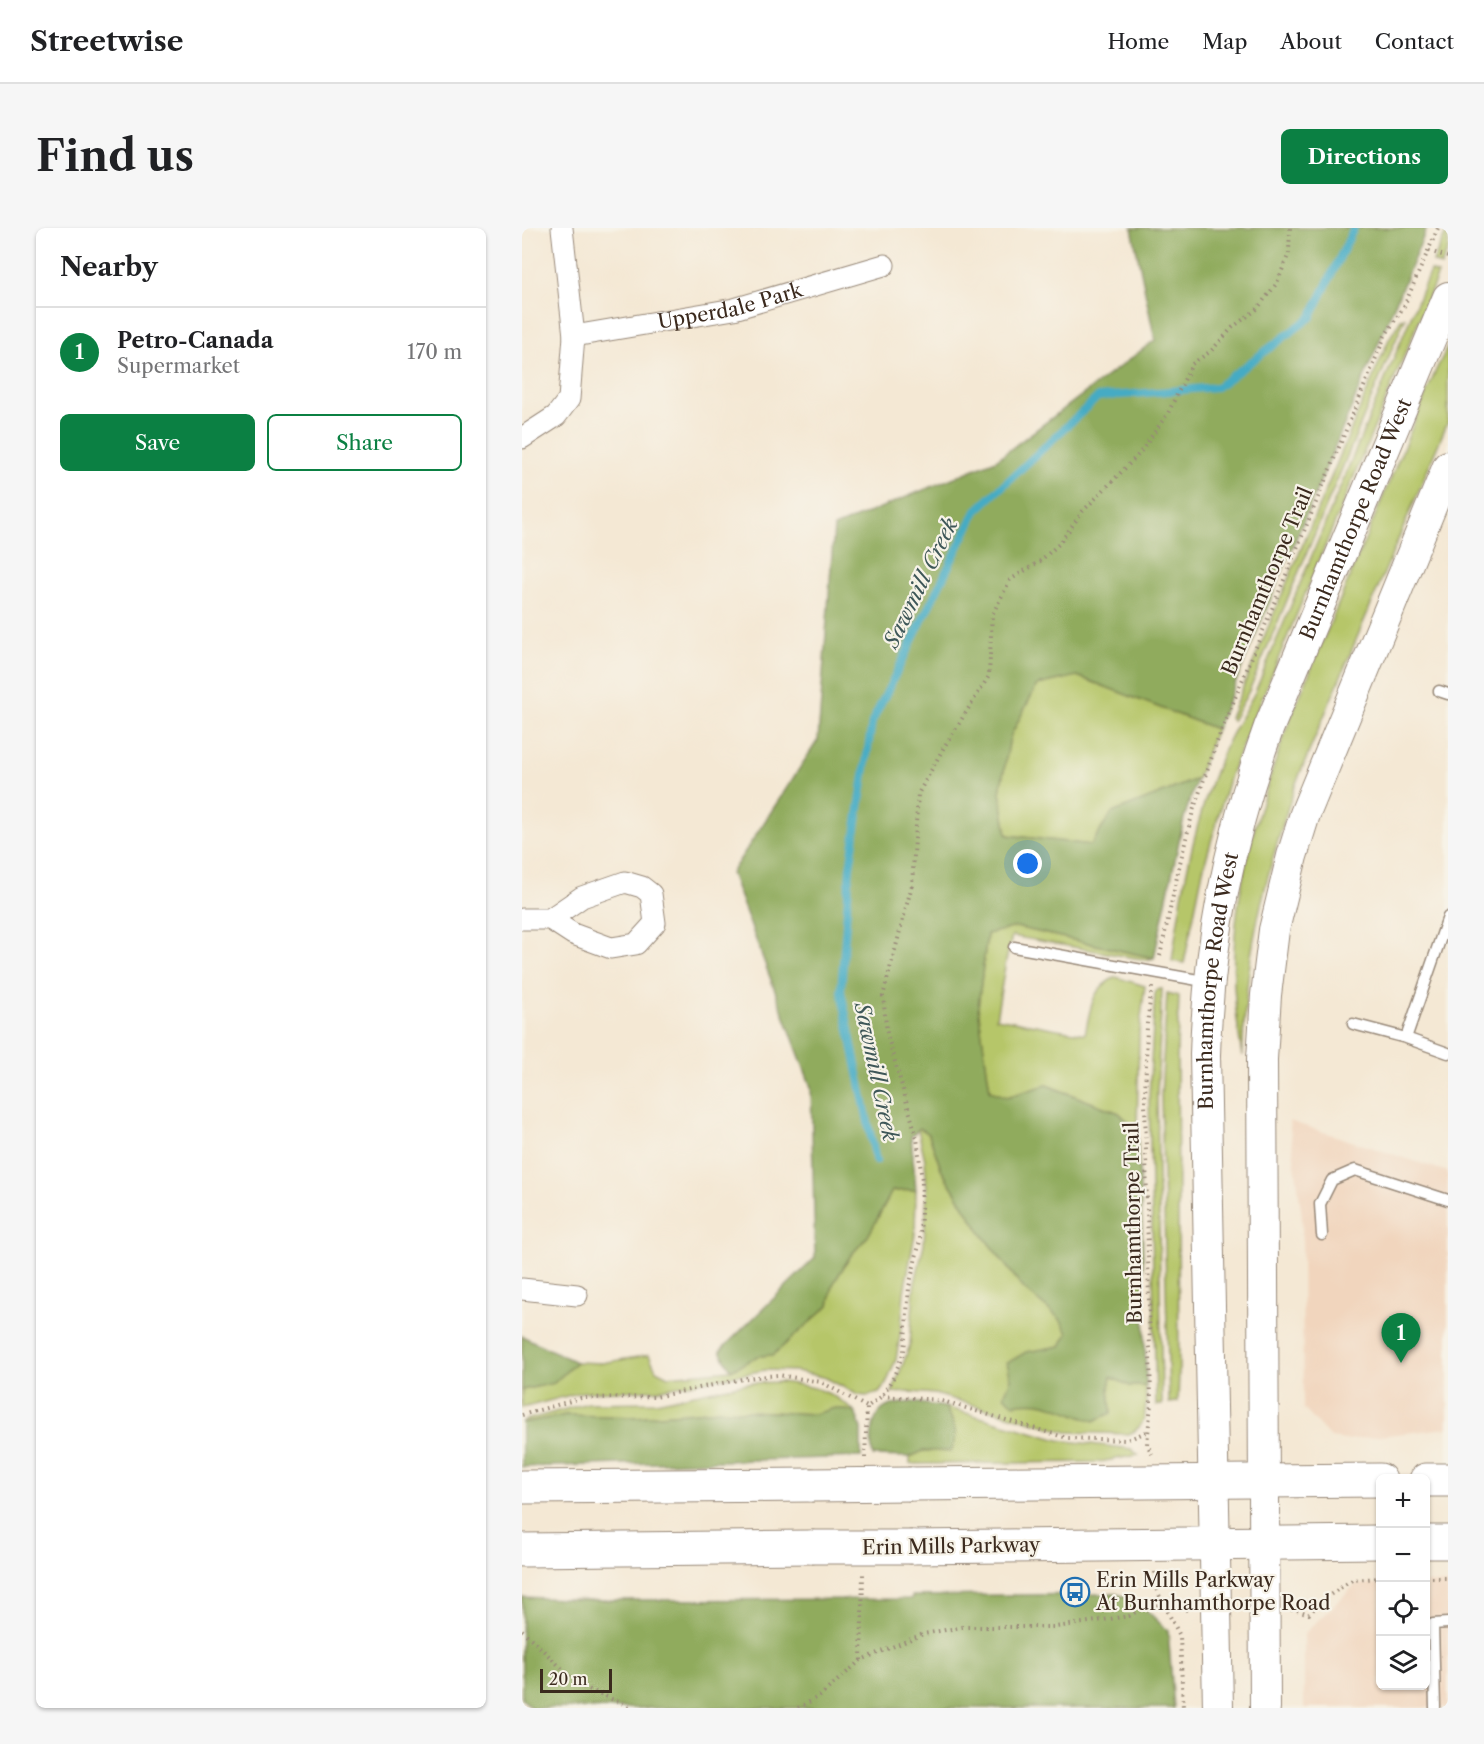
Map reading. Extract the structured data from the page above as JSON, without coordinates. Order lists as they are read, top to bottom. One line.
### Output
{"streets":{"main road":["Burnhamthorpe Road West","Erin Mills Parkway"],"street":["Upperdale Park"],"path":["Burnhamthorpe Trail"]},"crossings":[["Burnhamthorpe Road West","Erin Mills Parkway"]],"water":["Sawmill Creek"],"places":{"bus stop":["Erin Mills Parkway At Burnhamthorpe Road"]},"scale_bar":"20 m","page":{"header":"Streetwise","nav":["Home","Map","About","Contact"],"buttons":["Directions",["Save","Share"]],"title":"Find us","heading":"Nearby","list":[{"mark":"1","name":"Petro-Canada","note":"Supermarket","value":"170 m"}],"pins":"1","map_buttons":["+","−"],"scale":"20 m"}}
